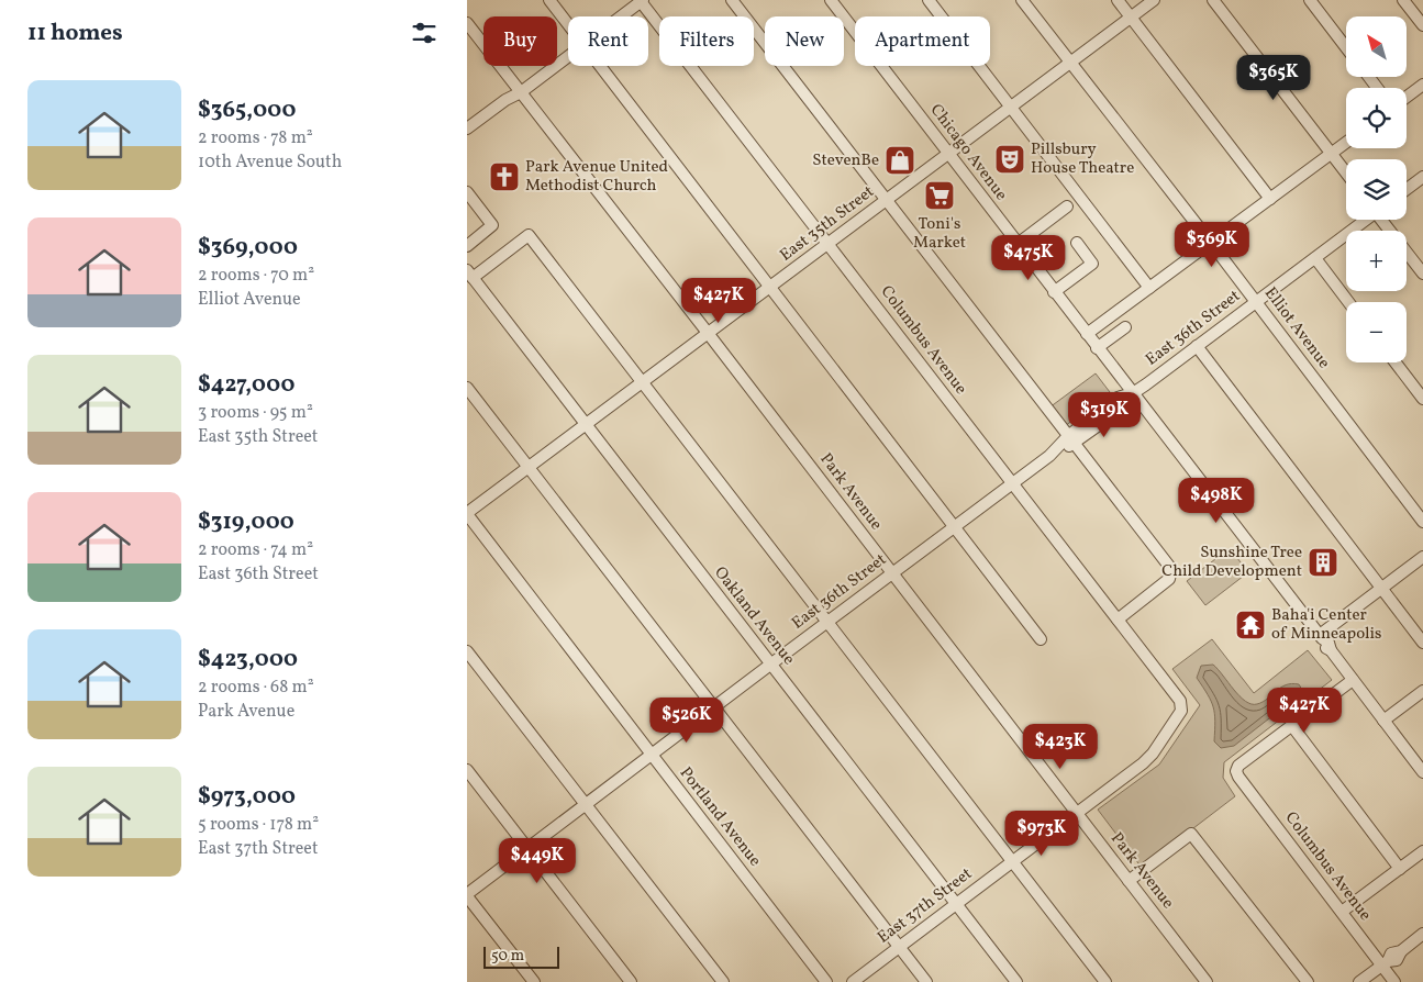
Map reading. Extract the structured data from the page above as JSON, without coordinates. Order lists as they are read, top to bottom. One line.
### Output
{"streets":{"street":["Chicago Avenue","East 35th Street","East 36th Street","Elliot Avenue","Columbus Avenue","Park Avenue","Oakland Avenue","Portland Avenue","East 37th Street"]},"crossings":[["Chicago Avenue","East 35th Street"],["Chicago Avenue","East 36th Street"],["East 35th Street","Elliot Avenue"],["East 35th Street","Columbus Avenue"],["East 35th Street","Park Avenue"],["East 35th Street","Oakland Avenue"],["East 35th Street","Portland Avenue"],["East 36th Street","Elliot Avenue"],["East 36th Street","Columbus Avenue"],["East 36th Street","Park Avenue"],["East 36th Street","Oakland Avenue"],["East 36th Street","Portland Avenue"],["Columbus Avenue","East 37th Street"],["Park Avenue","East 37th Street"],["Oakland Avenue","East 37th Street"]],"places":{"theatre":["Pillsbury House Theatre"],"shop":["StevenBe"],"church":["Park Avenue United Methodist Church"],"supermarket":["Toni's Market"],"building":["Sunshine Tree Child Development"],"temple":["Baha'i Center of Minneapolis"]},"scale_bar":"50 m","north":"top left","page":{"heading":"11 homes","map_buttons":["+","−"],"chip":["Buy","Rent","Filters","New","Apartment"],"price":["$365K","$369K","$475K","$427K","$319K","$498K","$427K","$526K","$423K","$973K","$449K"],"list":[{"name":"$365,000","note":"2 rooms · 78 m² · 10th Avenue South"},{"name":"$369,000","note":"2 rooms · 70 m² · Elliot Avenue"},{"name":"$427,000","note":"3 rooms · 95 m² · East 35th Street"},{"name":"$319,000","note":"2 rooms · 74 m² · East 36th Street"},{"name":"$423,000","note":"2 rooms · 68 m² · Park Avenue"},{"name":"$973,000","note":"5 rooms · 178 m² · East 37th Street"}],"scale":"50 m"}}
